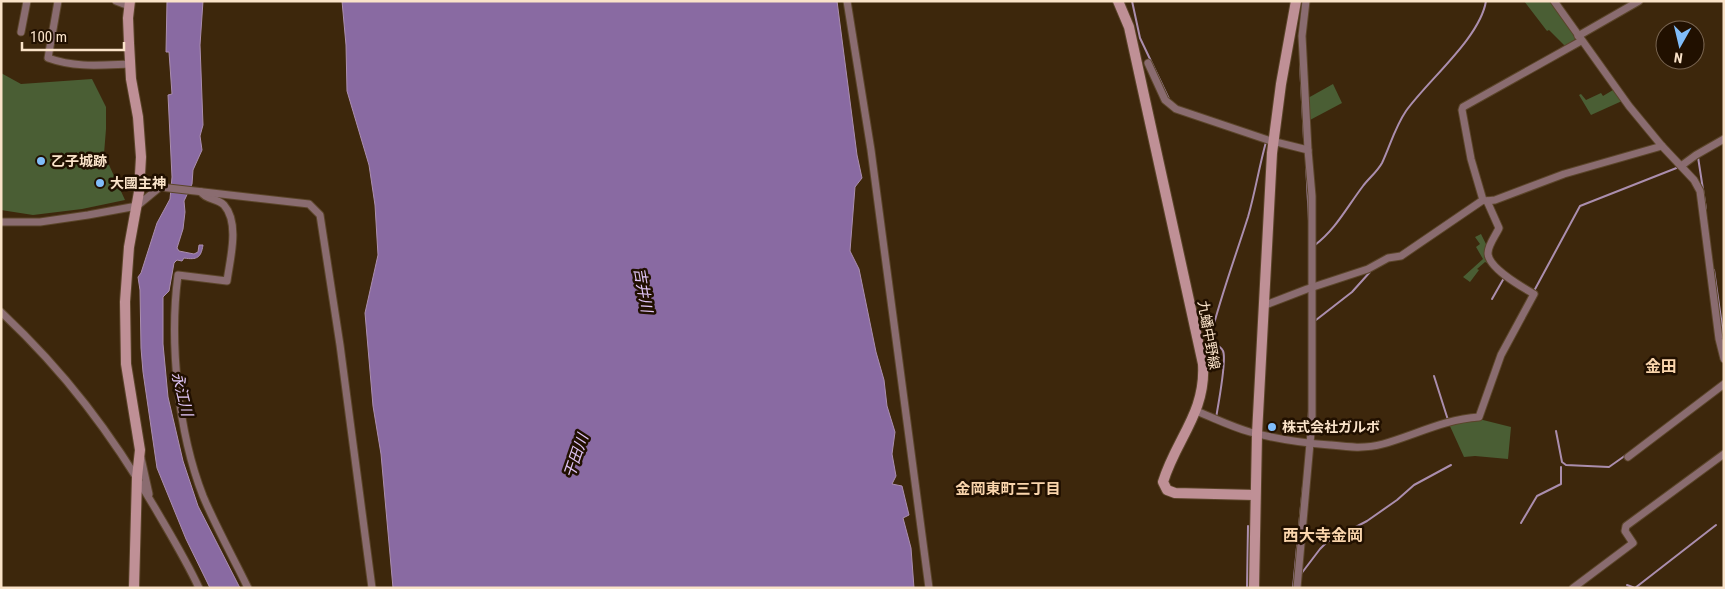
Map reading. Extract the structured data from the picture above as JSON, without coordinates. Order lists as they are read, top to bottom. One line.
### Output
{"streets":{"street":["九蟠中野線"]},"districts":["金田","金岡東町三丁目","西大寺金岡"],"water":["吉井川","永江川","干田川"],"places":["乙子城跡","大國主神","株式会社ガルボ"],"scale_bar":"100 m","north":"bottom"}
